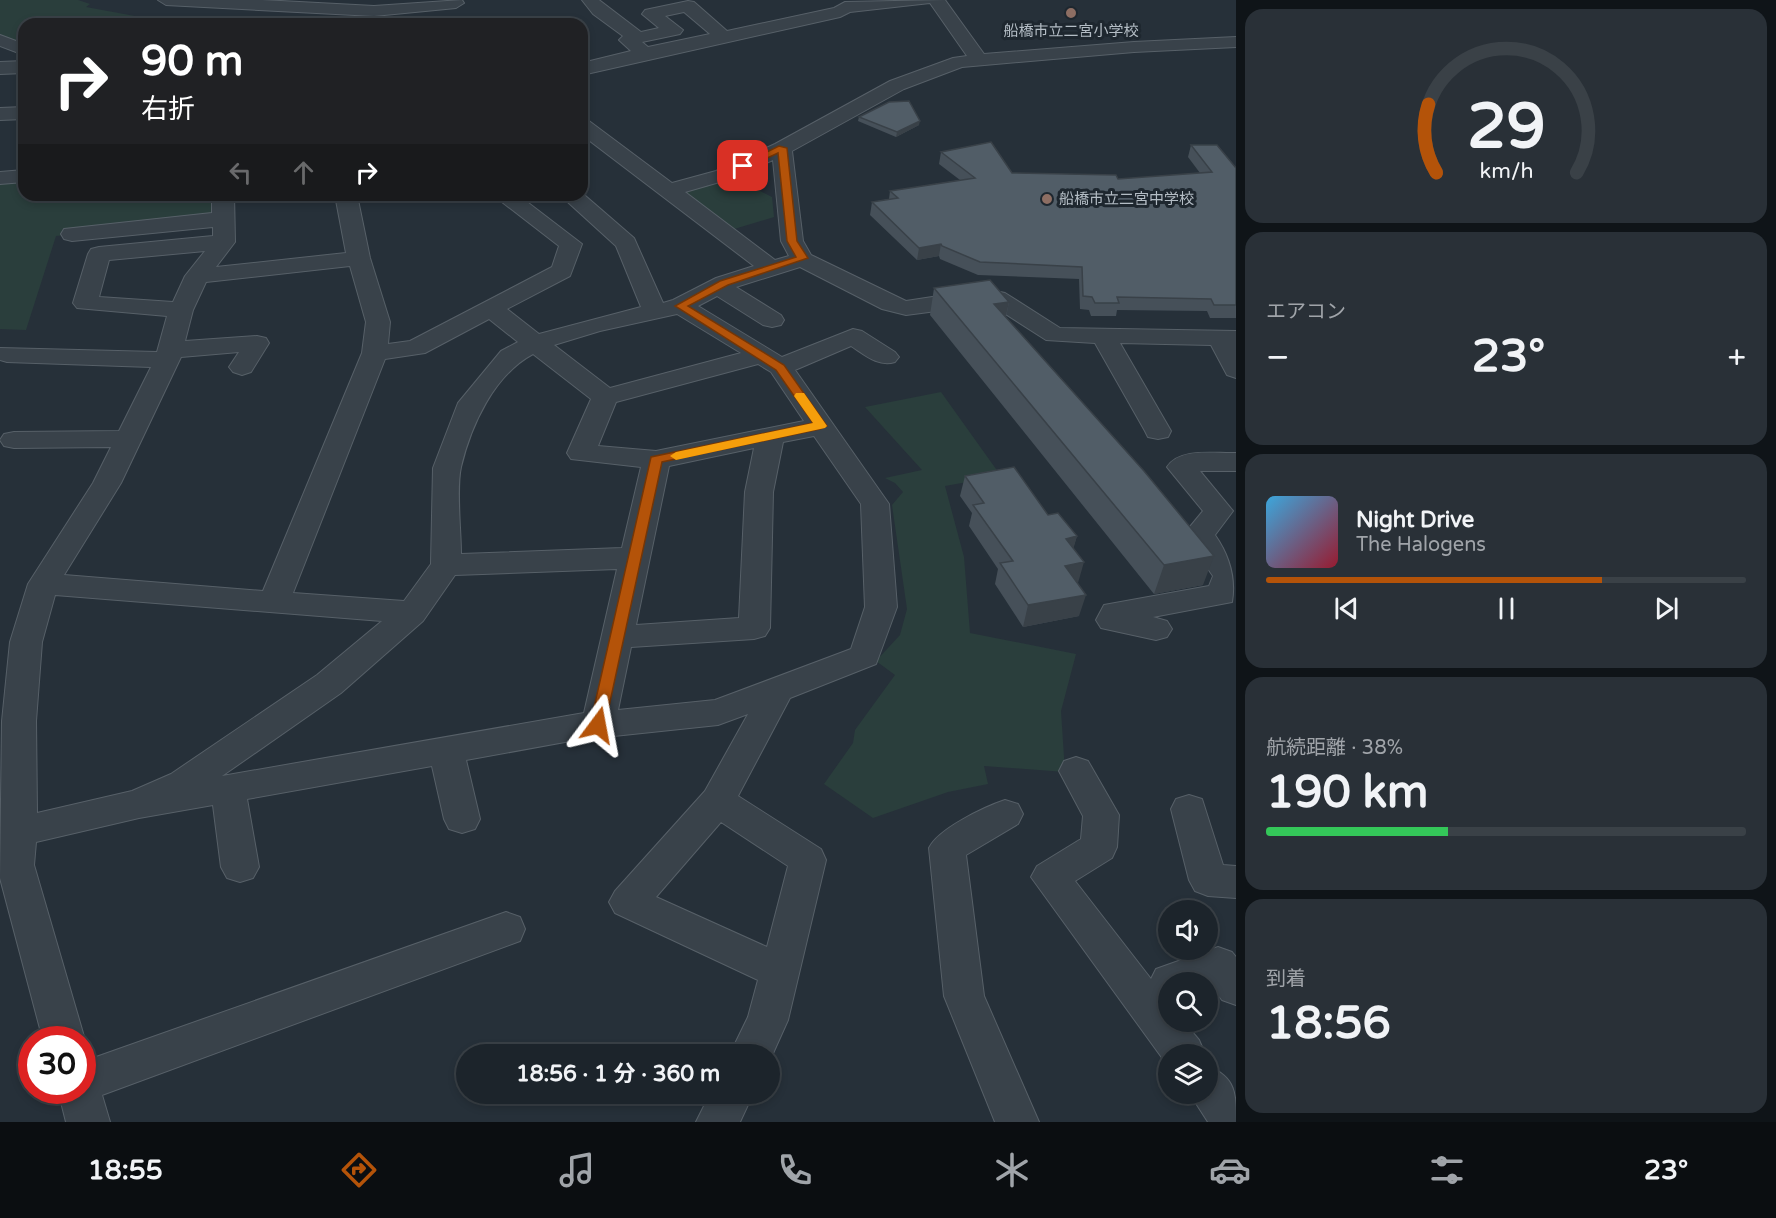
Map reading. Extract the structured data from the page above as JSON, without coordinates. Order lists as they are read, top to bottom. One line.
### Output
{"places":["船橋市立二宮小学校","船橋市立二宮中学校"],"page":{"turn":["90 m","右折"],"tile":["エアコン",["航続距離 · 38%","190 km"],["到着","18:56"]],"heat":["−","23°","+"],"song":["Night Drive","The Halogens"],"limit":"30","trip":"18:56 · 1 分 · 360 m","tabs":["18:55","23°"],"gauge":["29","km/h"]}}
